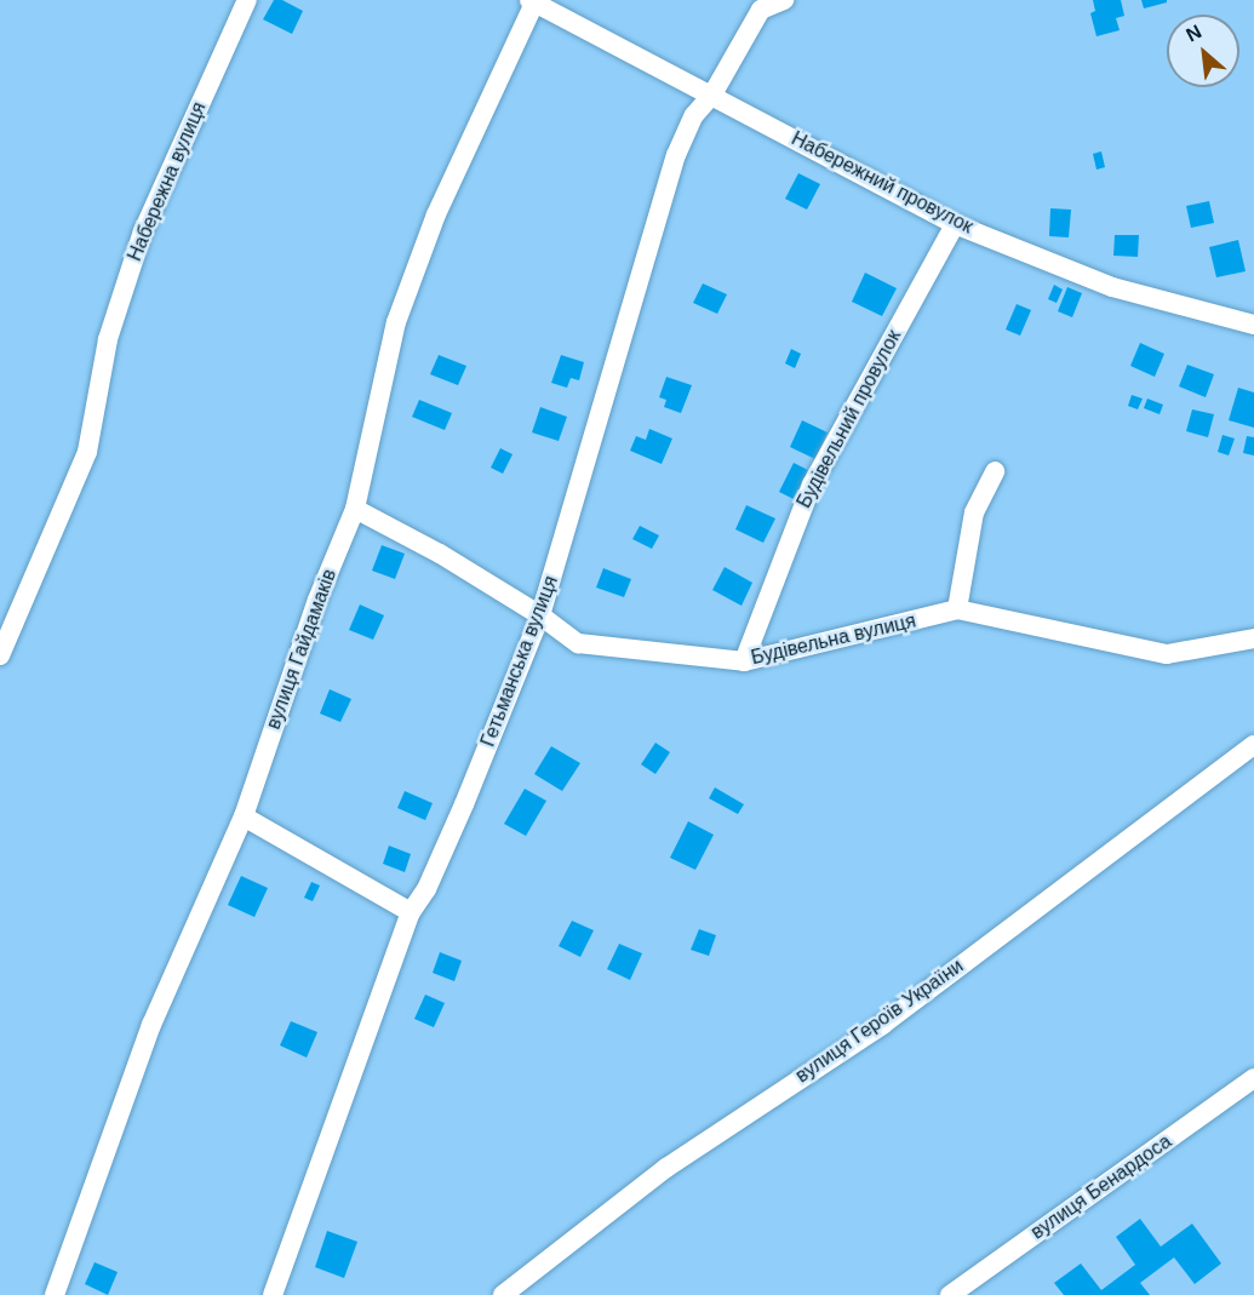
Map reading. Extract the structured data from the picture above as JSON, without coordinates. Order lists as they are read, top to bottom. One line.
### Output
{"streets":{"street":["Набережна вулиця","Набережний провулок","Будівельний провулок","Будівельна вулиця","вулиця Гайдамаків","Гетьманська вулиця","вулиця Героїв України","вулиця Бенардоса"]},"crossings":[["Набережний провулок","Будівельний провулок"],["Набережний провулок","вулиця Гайдамаків"],["Набережний провулок","Гетьманська вулиця"],["Будівельний провулок","Будівельна вулиця"],["Будівельна вулиця","вулиця Гайдамаків"],["Будівельна вулиця","Гетьманська вулиця"]],"north":"top left"}
